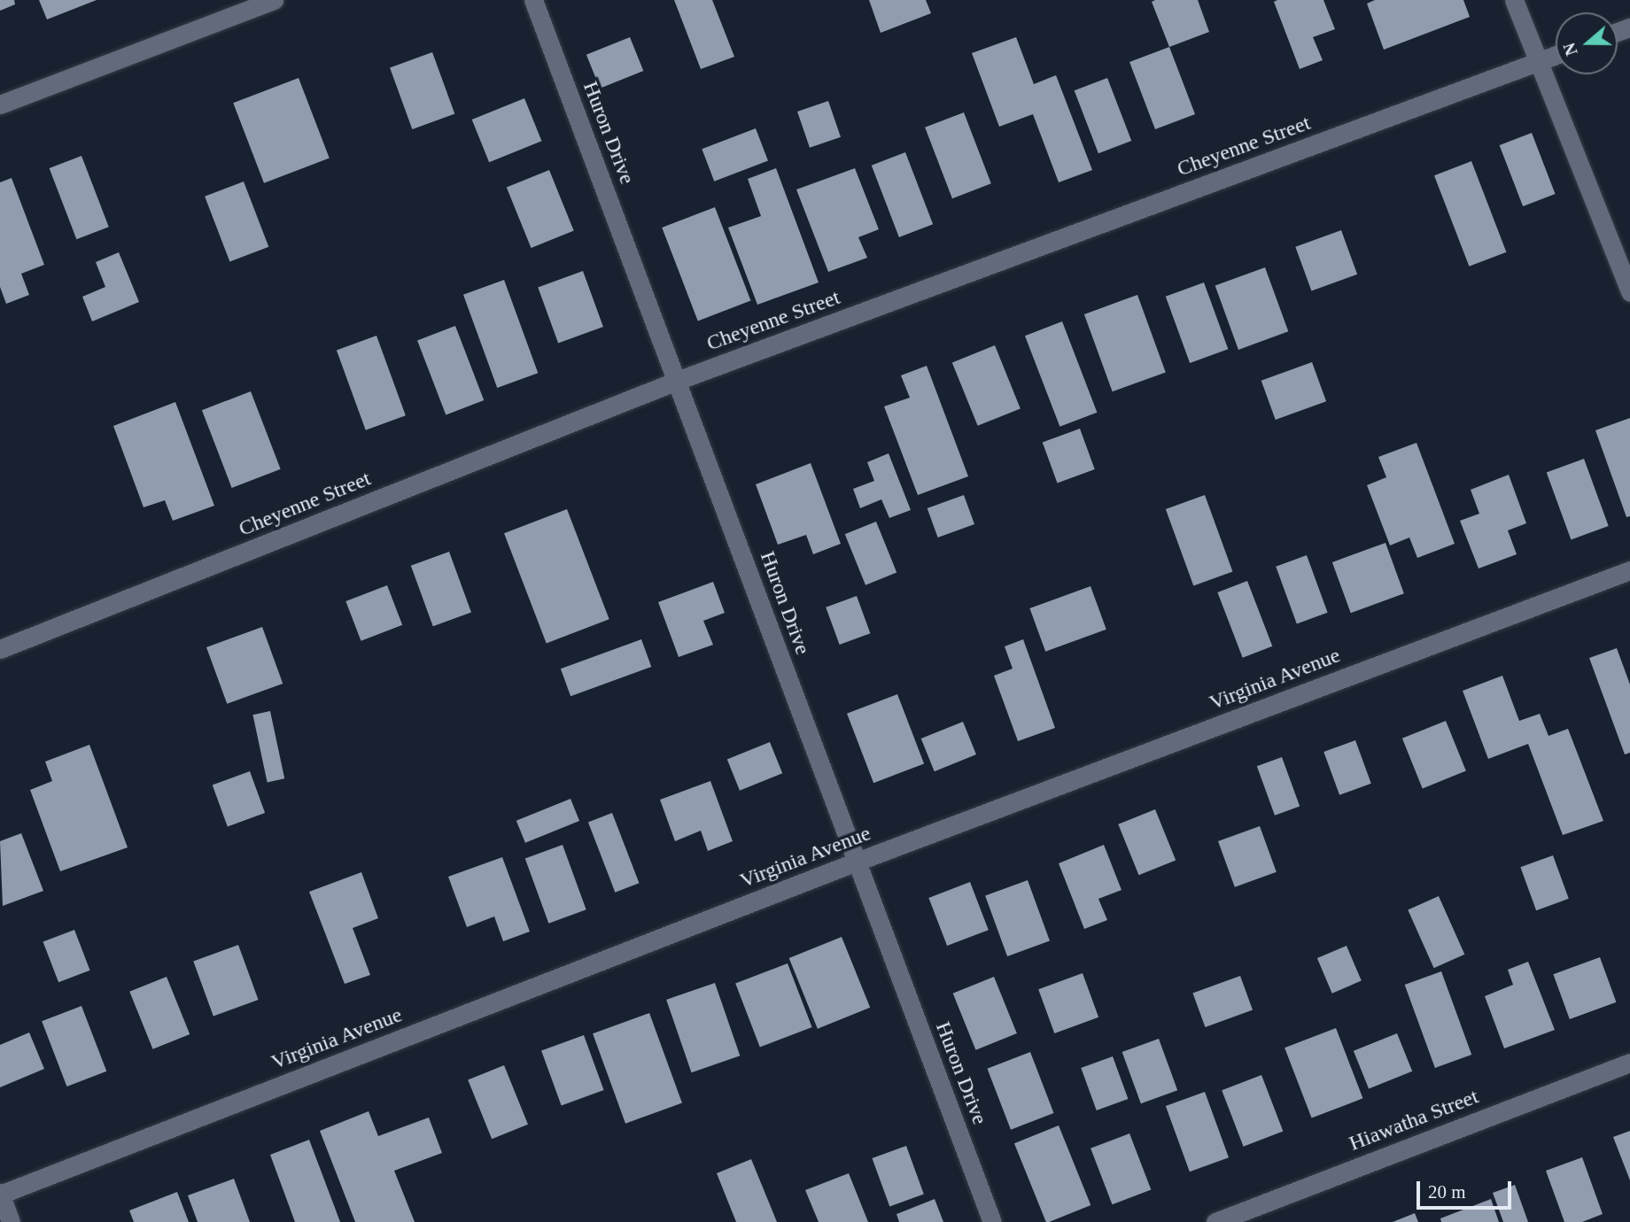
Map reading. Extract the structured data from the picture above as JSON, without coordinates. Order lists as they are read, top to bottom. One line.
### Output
{"streets":{"street":["Huron Drive","Cheyenne Street","Virginia Avenue","Hiawatha Street"]},"crossings":[["Huron Drive","Cheyenne Street"],["Huron Drive","Virginia Avenue"]],"scale_bar":"20 m","north":"left"}
